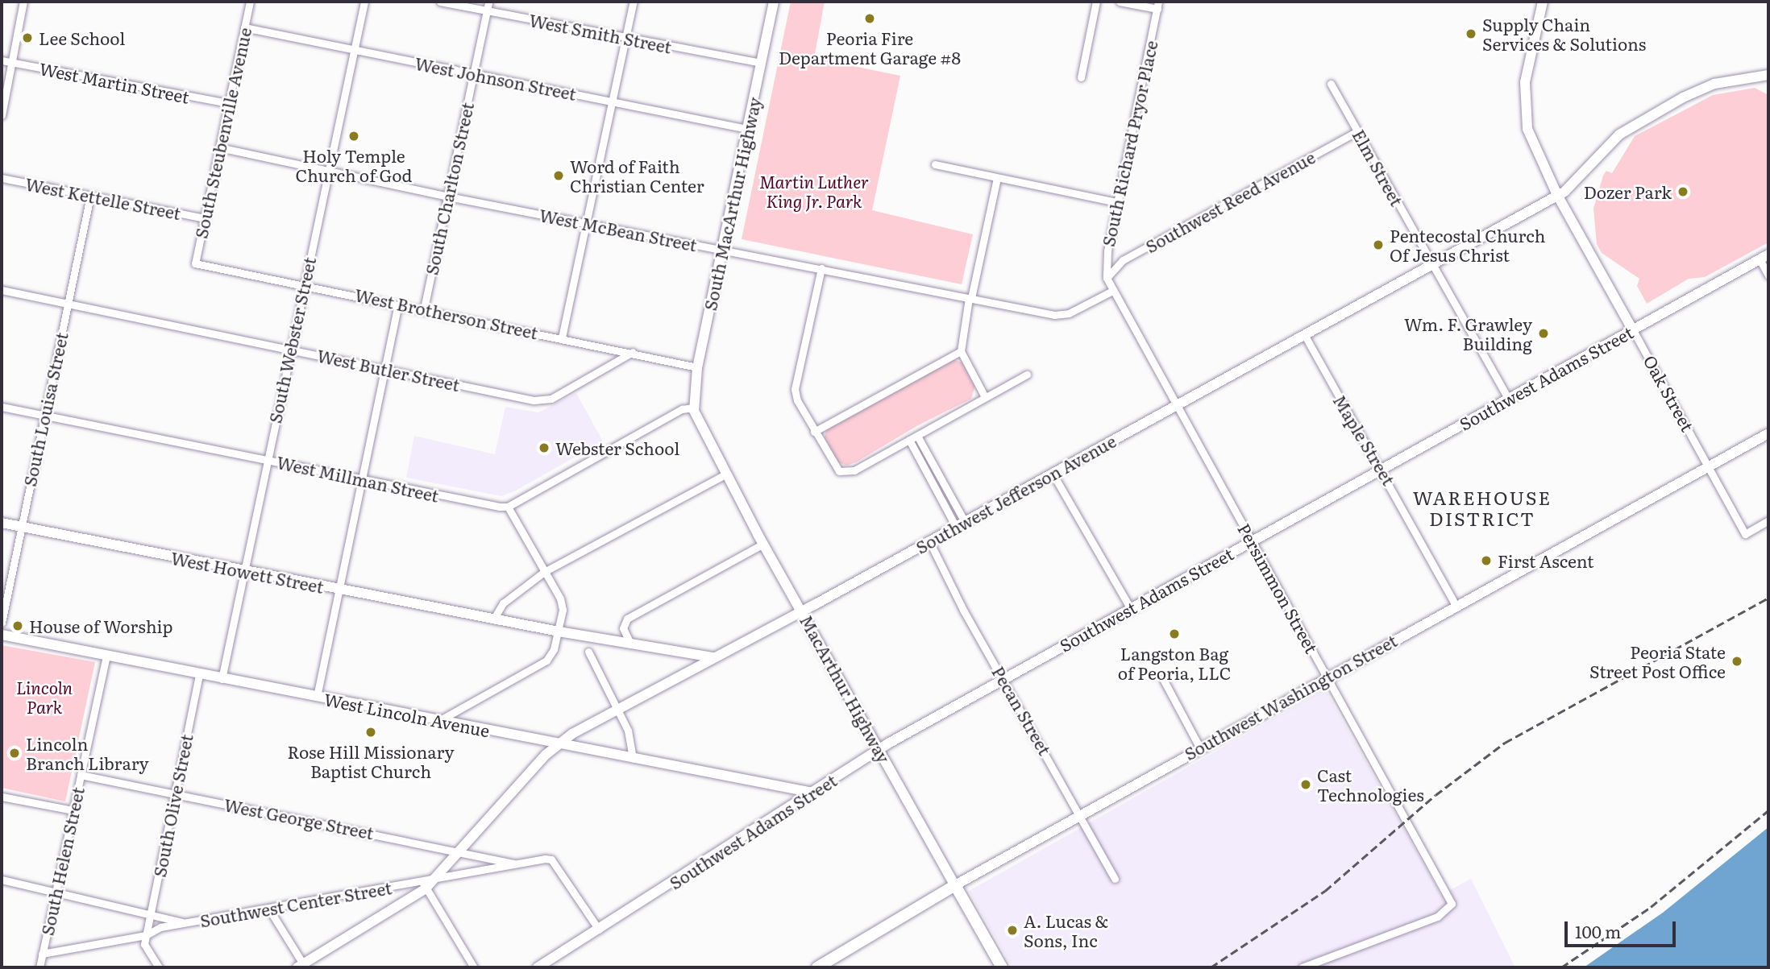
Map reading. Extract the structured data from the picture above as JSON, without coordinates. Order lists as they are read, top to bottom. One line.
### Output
{"streets":{"main road":["South MacArthur Highway","Southwest Adams Street","Oak Street","Southwest Jefferson Avenue","West Howett Street","MacArthur Highway","Southwest Washington Street","West Lincoln Avenue"],"street":["West Smith Street","West Johnson Street","West Martin Street","South Steubenville Avenue","South Richard Pryor Place","Elm Street","South Charlton Street","West Kettelle Street","Southwest Reed Avenue","West McBean Street","West Brotherson Street","South Webster Street","West Butler Street","South Louisa Street","Maple Street","West Millman Street","Persimmon Street","Pecan Street","South Olive Street","West George Street","South Helen Street","Southwest Center Street"]},"crossings":[["West Smith Street","South Charlton Street"],["West Smith Street","South MacArthur Highway"],["West Johnson Street","South Steubenville Avenue"],["West Johnson Street","South Charlton Street"],["West Johnson Street","South MacArthur Highway"],["West Johnson Street","South Webster Street"],["West Martin Street","South Steubenville Avenue"],["South Steubenville Avenue","West Kettelle Street"],["South Steubenville Avenue","West McBean Street"],["South Steubenville Avenue","West Brotherson Street"],["South Richard Pryor Place","Southwest Reed Avenue"],["South Richard Pryor Place","Persimmon Street"],["Elm Street","Southwest Reed Avenue"],["Elm Street","Southwest Adams Street"],["Elm Street","Southwest Jefferson Avenue"],["South Charlton Street","West McBean Street"],["South Charlton Street","West Brotherson Street"],["West Kettelle Street","South Louisa Street"],["Southwest Reed Avenue","Persimmon Street"],["South MacArthur Highway","West McBean Street"],["South MacArthur Highway","West Brotherson Street"],["South MacArthur Highway","MacArthur Highway"],["West McBean Street","South Webster Street"],["West McBean Street","Persimmon Street"],["West Brotherson Street","South Webster Street"],["West Brotherson Street","West Butler Street"],["South Webster Street","West Butler Street"],["South Webster Street","West Millman Street"],["South Webster Street","West Howett Street"],["South Webster Street","West Lincoln Avenue"],["West Butler Street","South Louisa Street"],["Southwest Adams Street","Oak Street"],["Southwest Adams Street","Maple Street"],["Southwest Adams Street","Persimmon Street"],["Southwest Adams Street","MacArthur Highway"],["Southwest Adams Street","Pecan Street"],["Southwest Adams Street","West Lincoln Avenue"],["Oak Street","Southwest Jefferson Avenue"],["Oak Street","Southwest Washington Street"],["South Louisa Street","West Millman Street"],["South Louisa Street","West Howett Street"],["Maple Street","Southwest Jefferson Avenue"],["Maple Street","Southwest Washington Street"],["Southwest Jefferson Avenue","West Howett Street"],["Southwest Jefferson Avenue","Persimmon Street"],["Southwest Jefferson Avenue","MacArthur Highway"],["Southwest Jefferson Avenue","Pecan Street"],["Southwest Jefferson Avenue","West Lincoln Avenue"],["Southwest Jefferson Avenue","West George Street"],["Southwest Jefferson Avenue","Southwest Center Street"],["Persimmon Street","Southwest Washington Street"],["MacArthur Highway","Southwest Washington Street"],["Southwest Washington Street","Pecan Street"],["West Lincoln Avenue","South Olive Street"],["West Lincoln Avenue","South Helen Street"],["South Olive Street","West George Street"],["South Olive Street","Southwest Center Street"],["West George Street","South Helen Street"],["South Helen Street","Southwest Center Street"]],"districts":["WAREHOUSE DISTRICT"],"parks":["Martin Luther King Jr. Park","Lincoln Park"],"places":["Peoria Fire Department Garage #8","Supply Chain Services & Solutions","Lee School","Holy Temple Church of God","Word of Faith Christian Center","Dozer Park","Pentecostal Church Of Jesus Christ","Wm. F. Grawley Building","Webster School","First Ascent","House of Worship","Langston Bag of Peoria, LLC","Peoria State Street Post Office","Rose Hill Missionary Baptist Church","Lincoln Branch Library","Cast Technologies","A. Lucas & Sons, Inc"],"scale_bar":"100 m"}
